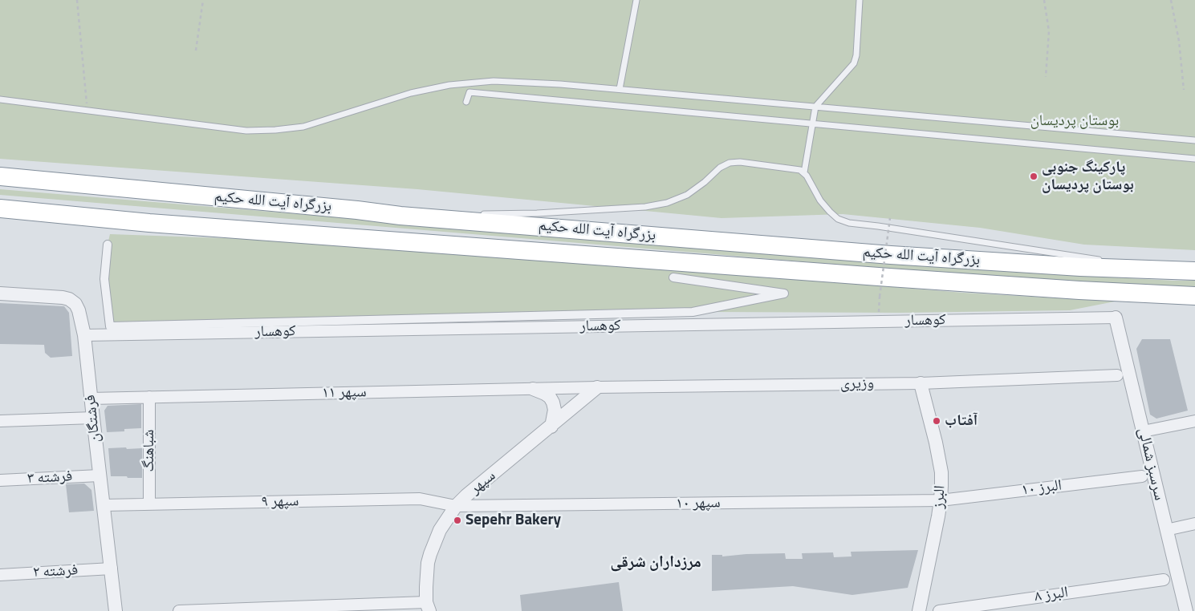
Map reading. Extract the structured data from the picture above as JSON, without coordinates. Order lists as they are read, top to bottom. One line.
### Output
{"streets":{"highway":["بزرگراه آیت الله حکیم"],"street":["کوهسار","وزیری","سپهر ۱۱","فرشتگان","شباهنگ","سرسبز شمالی","فرشته ۳","سپهر","البرز ۱۰","البرز","سپهر ۹","سپهر ۱۰","فرشته ۲","البرز ۸"]},"crossings":[["کوهسار","فرشتگان"],["کوهسار","سرسبز شمالی"],["وزیری","سپهر ۱۱"],["وزیری","سپهر"],["وزیری","البرز"],["سپهر ۱۱","فرشتگان"],["سپهر ۱۱","شباهنگ"],["سپهر ۱۱","سپهر"],["فرشتگان","فرشته ۳"],["فرشتگان","سپهر ۹"],["فرشتگان","فرشته ۲"],["شباهنگ","سپهر ۹"],["سپهر","سپهر ۹"],["سپهر","سپهر ۱۰"],["البرز ۱۰","البرز"],["البرز ۱۰","سپهر ۱۰"],["البرز","سپهر ۱۰"],["سپهر ۹","سپهر ۱۰"]],"districts":["مرزداران شرقی"],"parks":["بوستان پردیسان"],"places":["پارکینگ جنوبی بوستان پردیسان","آفتاب","Sepehr Bakery"]}
